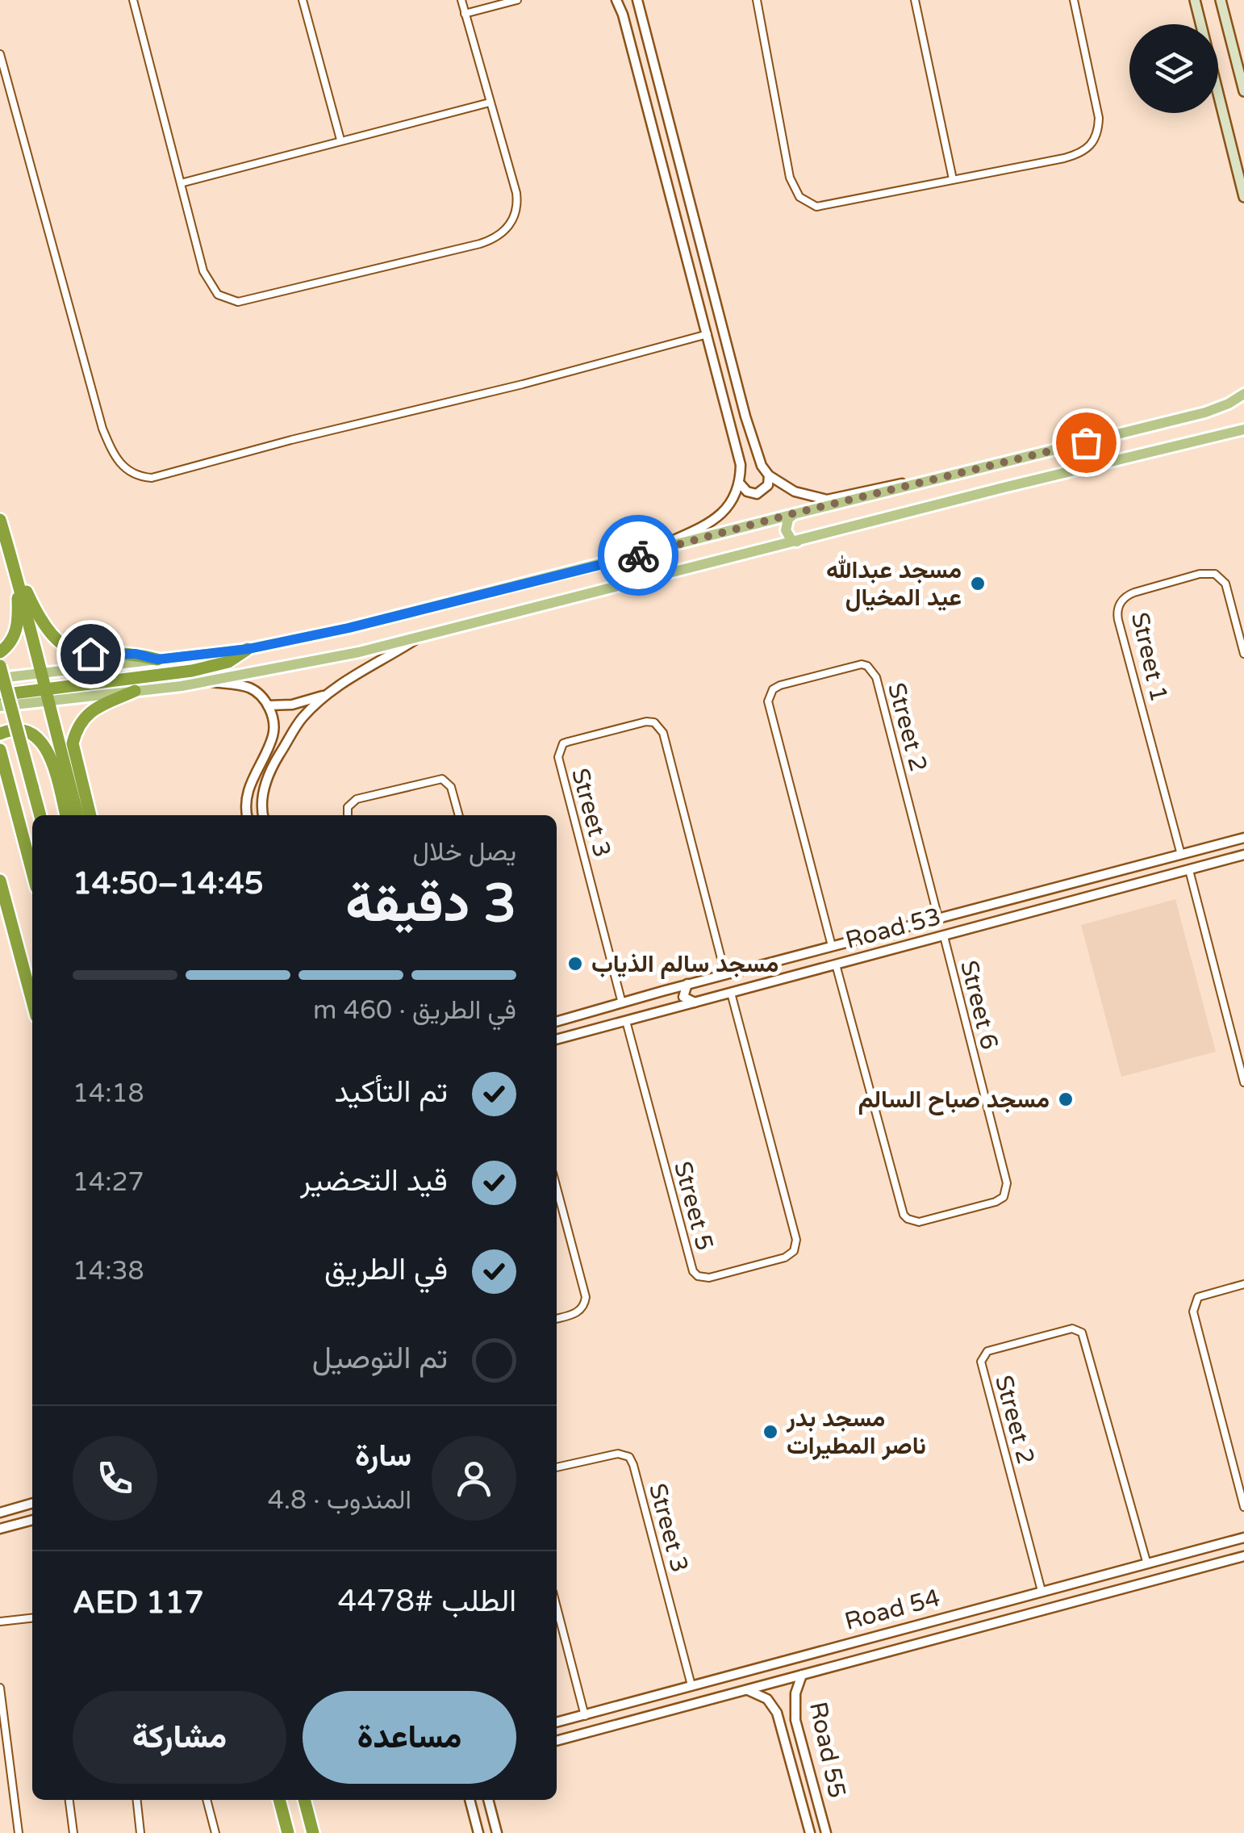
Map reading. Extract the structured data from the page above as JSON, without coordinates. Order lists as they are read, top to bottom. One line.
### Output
{"streets":{"street":["Street 1","Street 2","Street 3","Road 53","Street 6","Street 5","Road 54","Road 55"]},"crossings":[["Street 1","Road 53"],["Street 2","Road 53"],["Street 2","Road 54"],["Street 3","Road 53"],["Street 3","Road 54"],["Road 53","Street 6"],["Road 53","Street 5"],["Road 54","Road 55"]],"places":["مسجد عبدالله عيد المخيال","مسجد سالم الذياب","مسجد صباح السالم","مسجد بدر ناصر المطيرات"],"page":{"heading":["3 دقيقة","يصل خلال","14:45–14:50"],"panel":["سارة","المندوب · 4.8","الطلب #4478","AED 117"],"bar":"في الطريق · 460 m","list":[["تم التأكيد","14:18"],["قيد التحضير","14:27"],["في الطريق","14:38"],"تم التوصيل"],"buttons":["مساعدة","مشاركة"]}}
